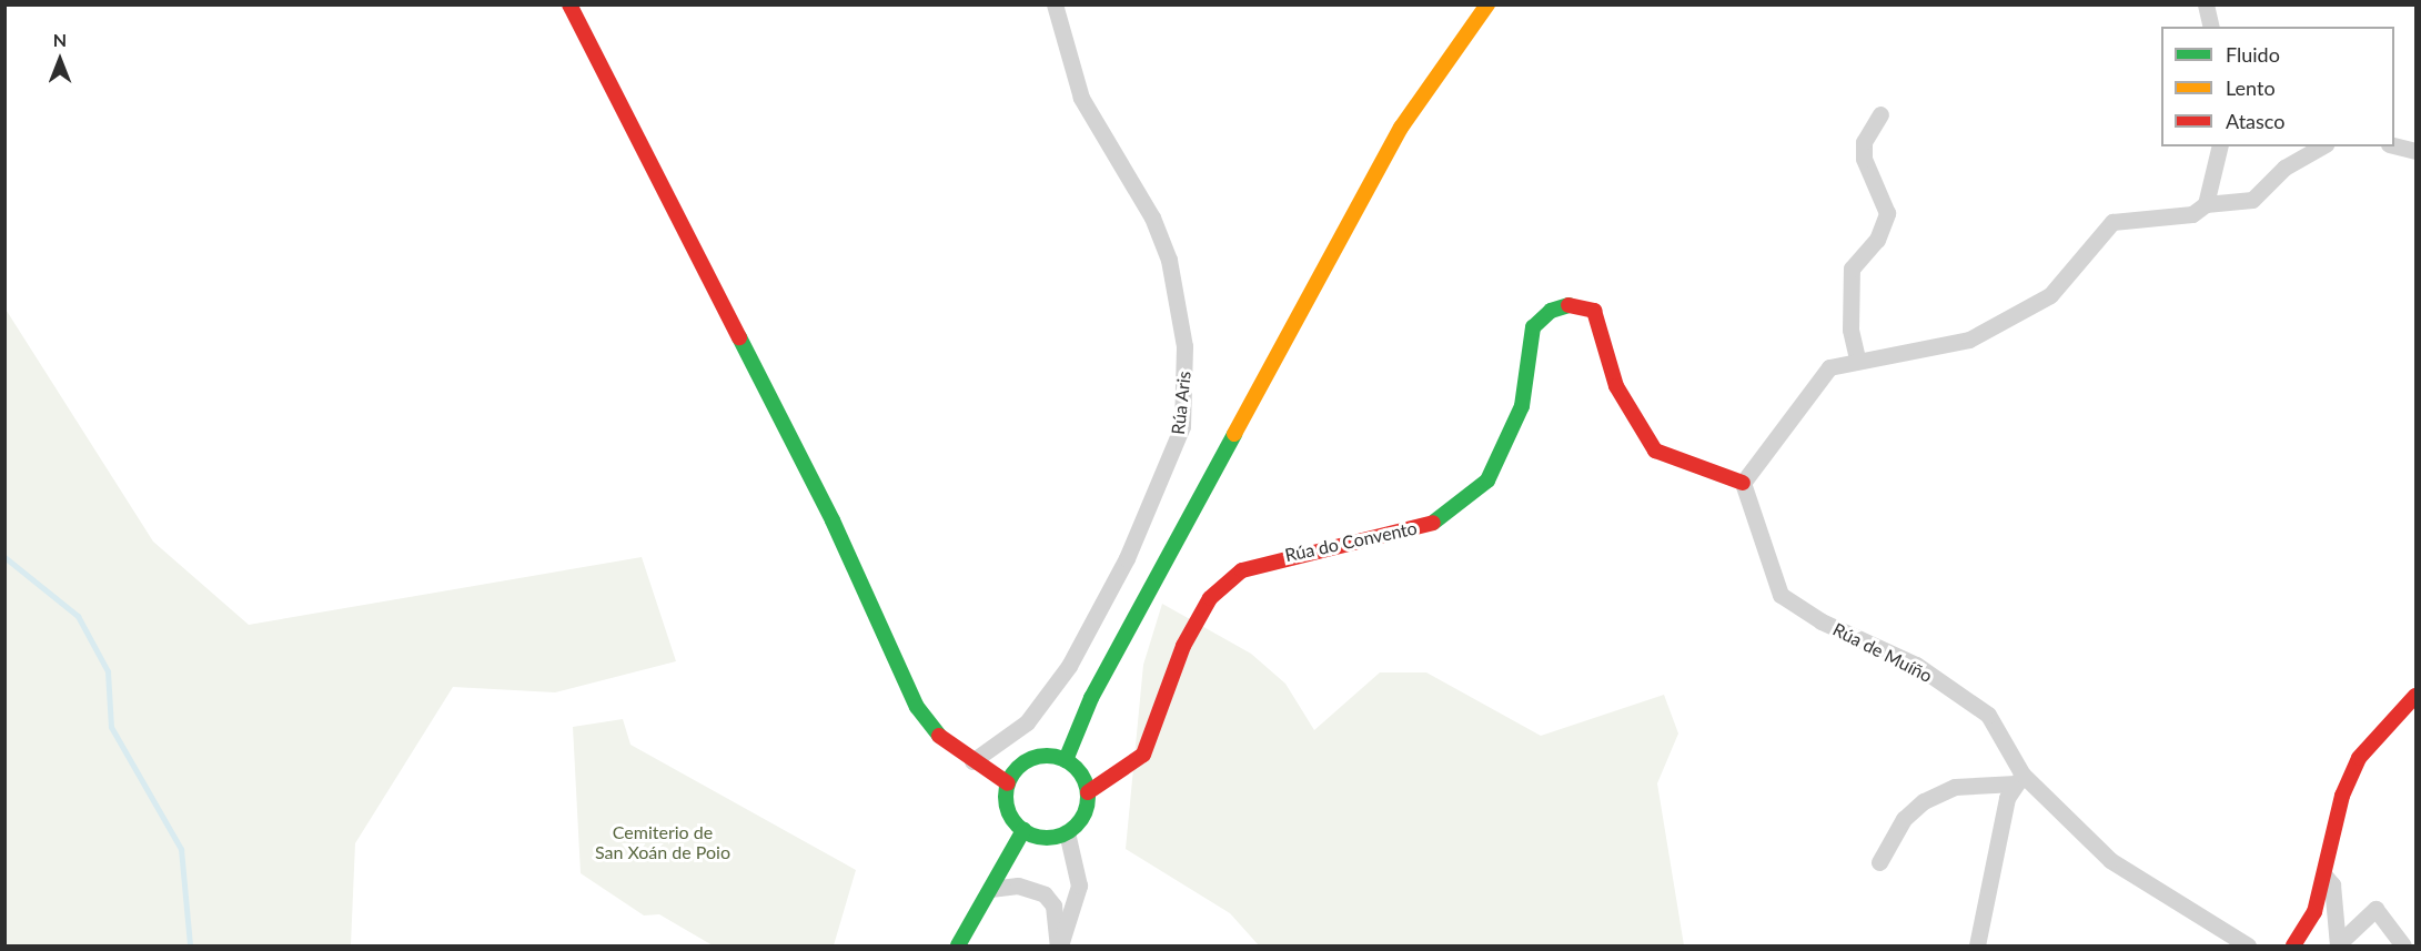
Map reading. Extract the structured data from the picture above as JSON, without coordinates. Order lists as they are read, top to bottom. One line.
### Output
{"streets":{"main road":["Rúa do Convento"],"street":["Rúa Aris","Rúa de Muíño"]},"crossings":[["Rúa do Convento","Rúa de Muíño"]],"parks":["Cemiterio de San Xoán de Poio"],"legend":["Fluido","Lento","Atasco"],"north":"top"}
